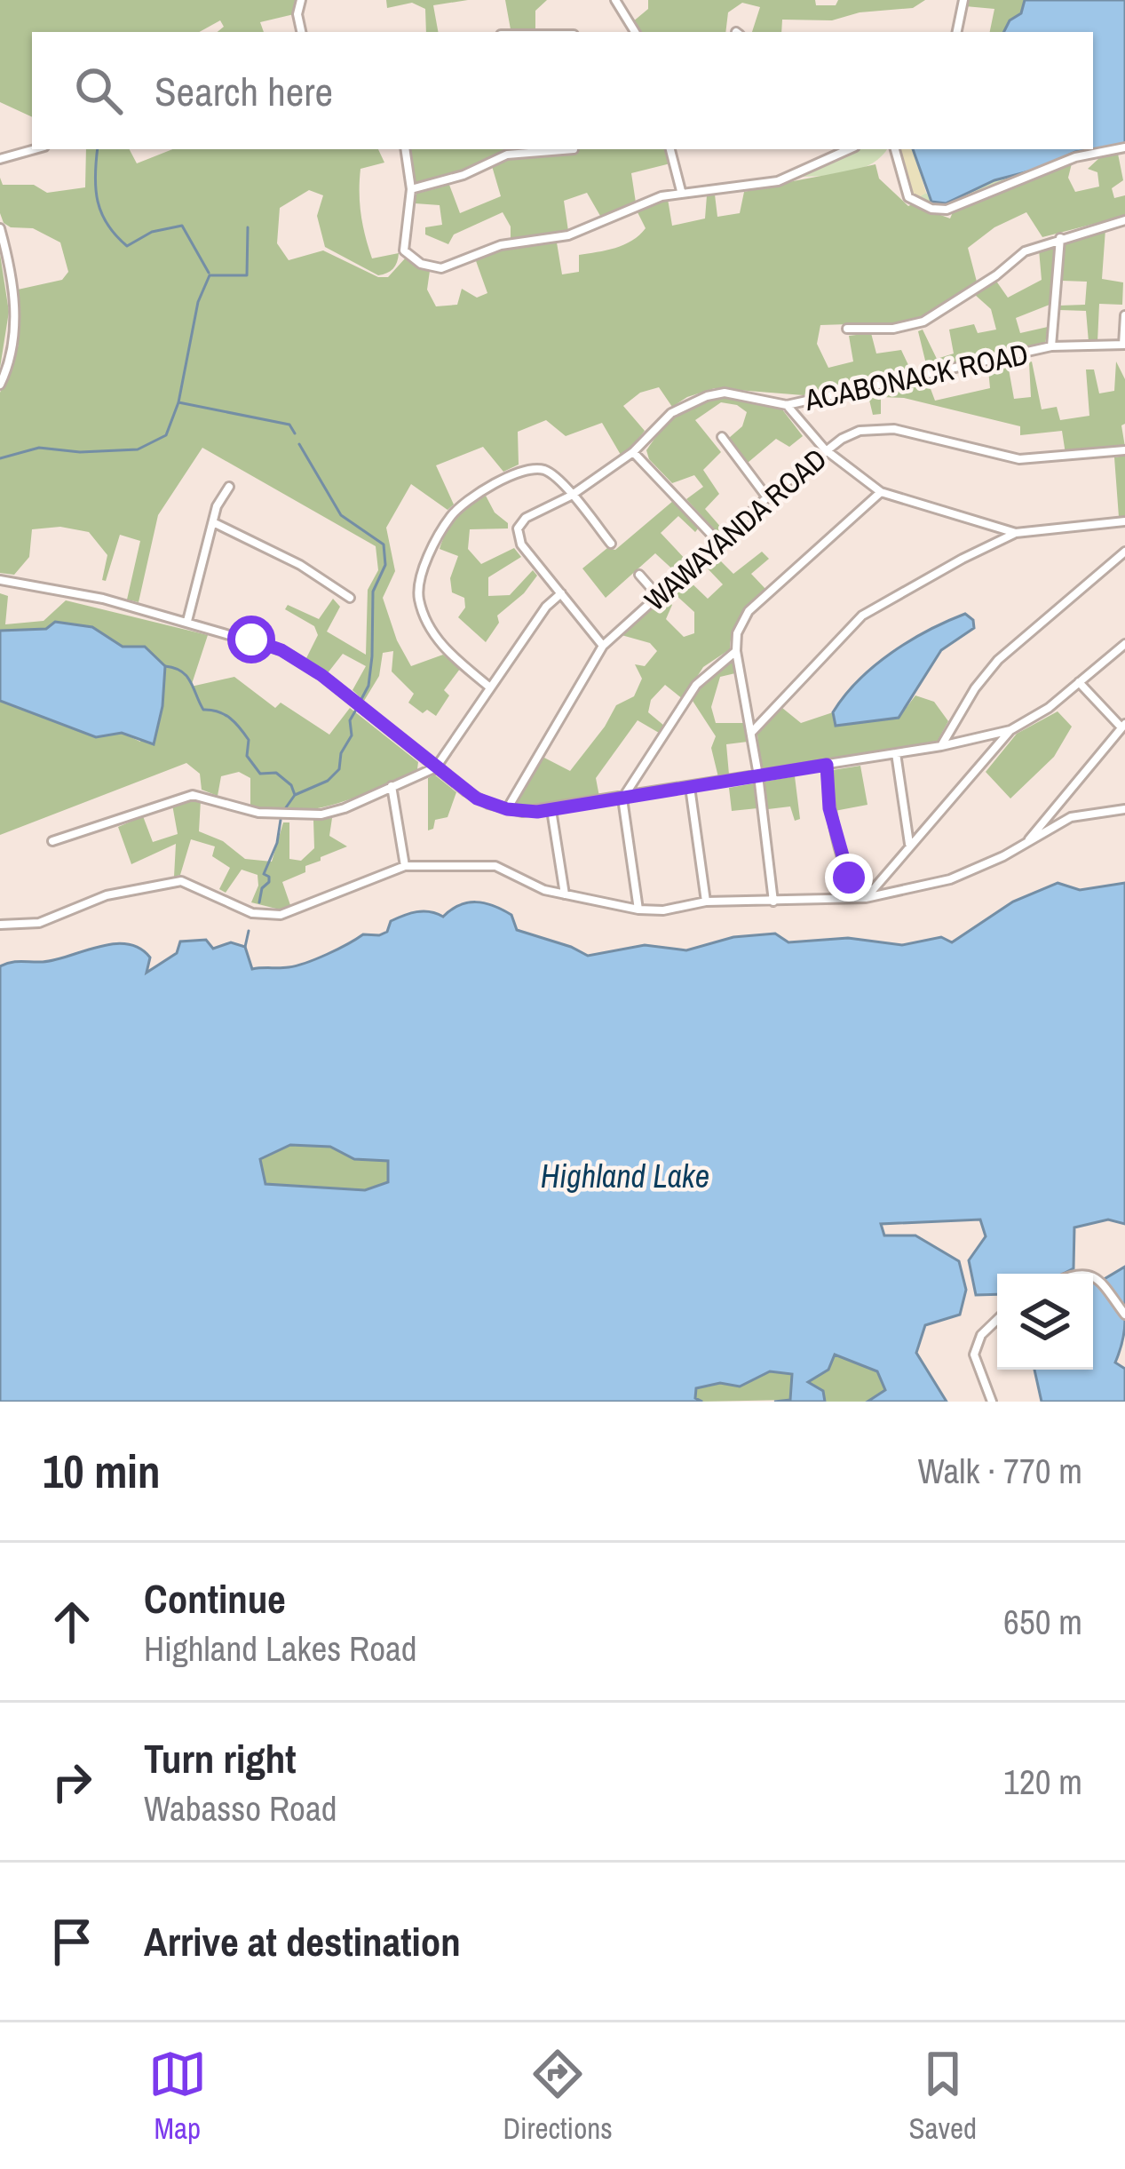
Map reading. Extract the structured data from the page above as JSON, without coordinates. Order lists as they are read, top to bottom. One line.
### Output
{"streets":{"street":["ACABONACK ROAD","WAWAYANDA ROAD"]},"crossings":[["ACABONACK ROAD","WAWAYANDA ROAD"]],"water":["Highland Lake"],"page":{"search":"Search here","heading":["10 min","Walk · 770 m"],"list":[["Continue","Highland Lakes Road","650 m"],["Turn right","Wabasso Road","120 m"],"Arrive at destination"],"nav":["Map","Directions","Saved"]}}
